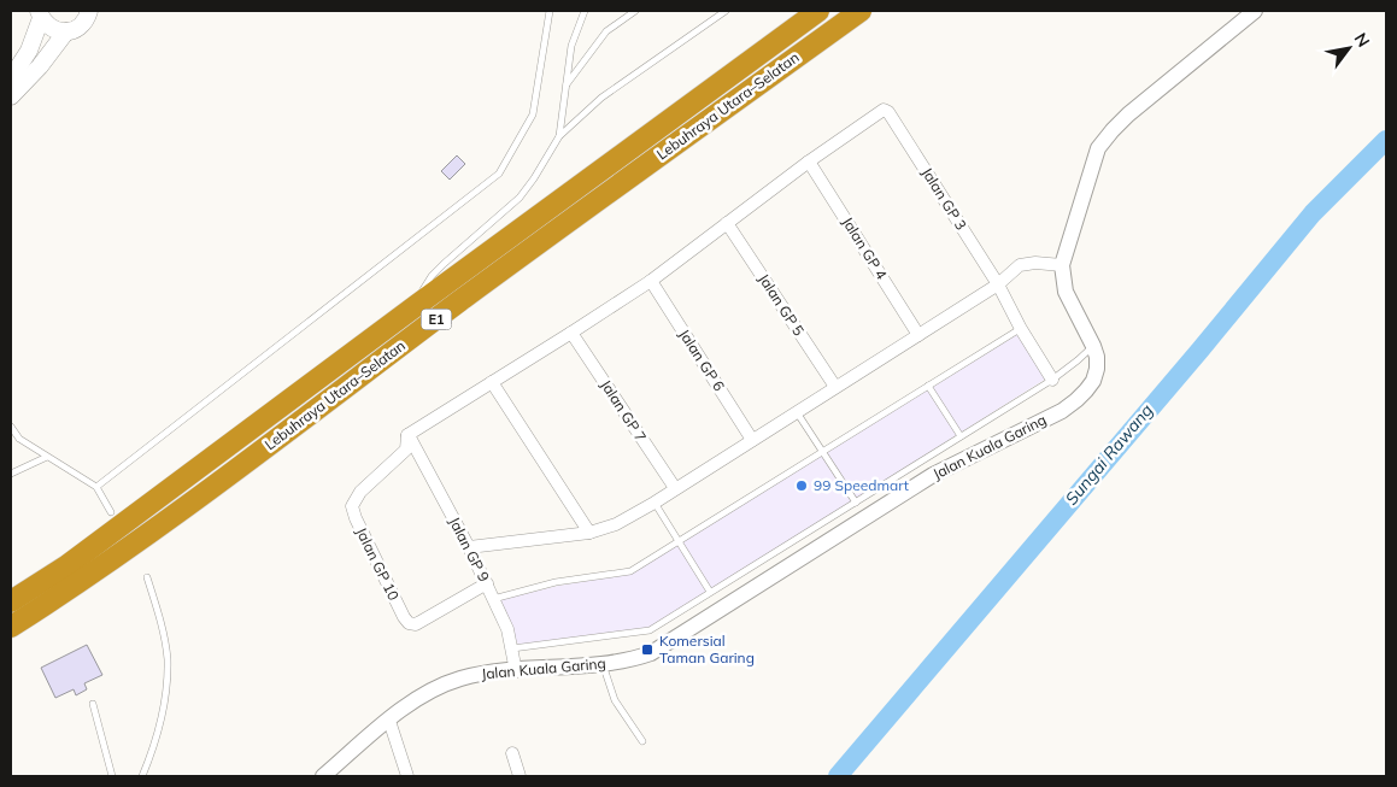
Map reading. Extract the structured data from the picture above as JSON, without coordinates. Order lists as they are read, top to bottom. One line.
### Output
{"streets":{"highway":["Lebuhraya Utara–Selatan","E1"],"street":["Jalan GP 3","Jalan GP 4","Jalan GP 5","Jalan GP 6","Jalan GP 7","Jalan Kuala Garing","Jalan GP 9","Jalan GP 10"]},"crossings":[["Jalan GP 3","Jalan GP 4"],["Jalan Kuala Garing","Jalan GP 9"],["Jalan GP 9","Jalan GP 10"]],"water":["Sungai Rawang"],"places":{"other":["99 Speedmart"],"transit":["Komersial Taman Garing"]},"north":"top right"}
